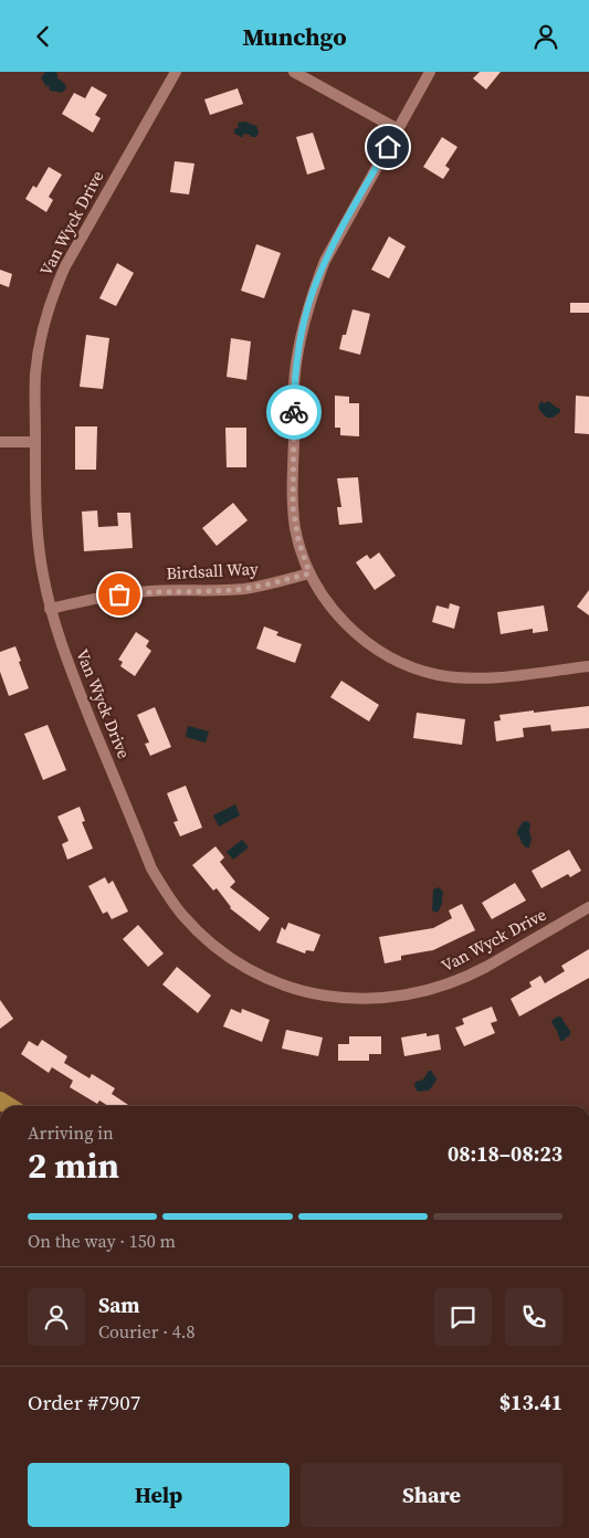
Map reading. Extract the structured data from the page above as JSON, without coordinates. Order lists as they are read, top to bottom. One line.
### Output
{"streets":{"street":["Van Wyck Drive","Birdsall Way"]},"crossings":[["Van Wyck Drive","Birdsall Way"]],"page":{"header":"Munchgo","heading":["2 min","Arriving in","08:18–08:23"],"panel":["Sam","Courier · 4.8","Order #7907","$13.41"],"bar":"On the way · 150 m","buttons":["Help","Share"]}}
